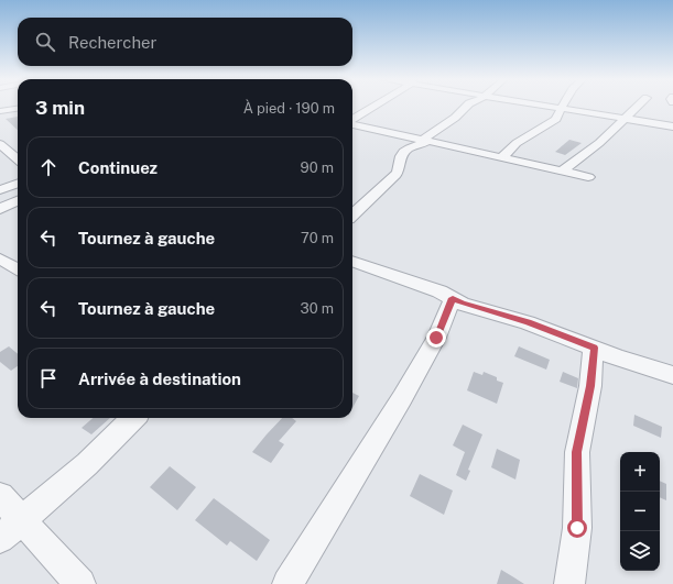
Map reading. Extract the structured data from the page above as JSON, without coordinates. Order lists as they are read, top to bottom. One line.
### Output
{"page":{"search":"Rechercher","heading":["3 min","À pied · 190 m"],"list":[["Continuez","90 m"],["Tournez à gauche","70 m"],["Tournez à gauche","30 m"],"Arrivée à destination"],"map_buttons":["+","−"]}}
